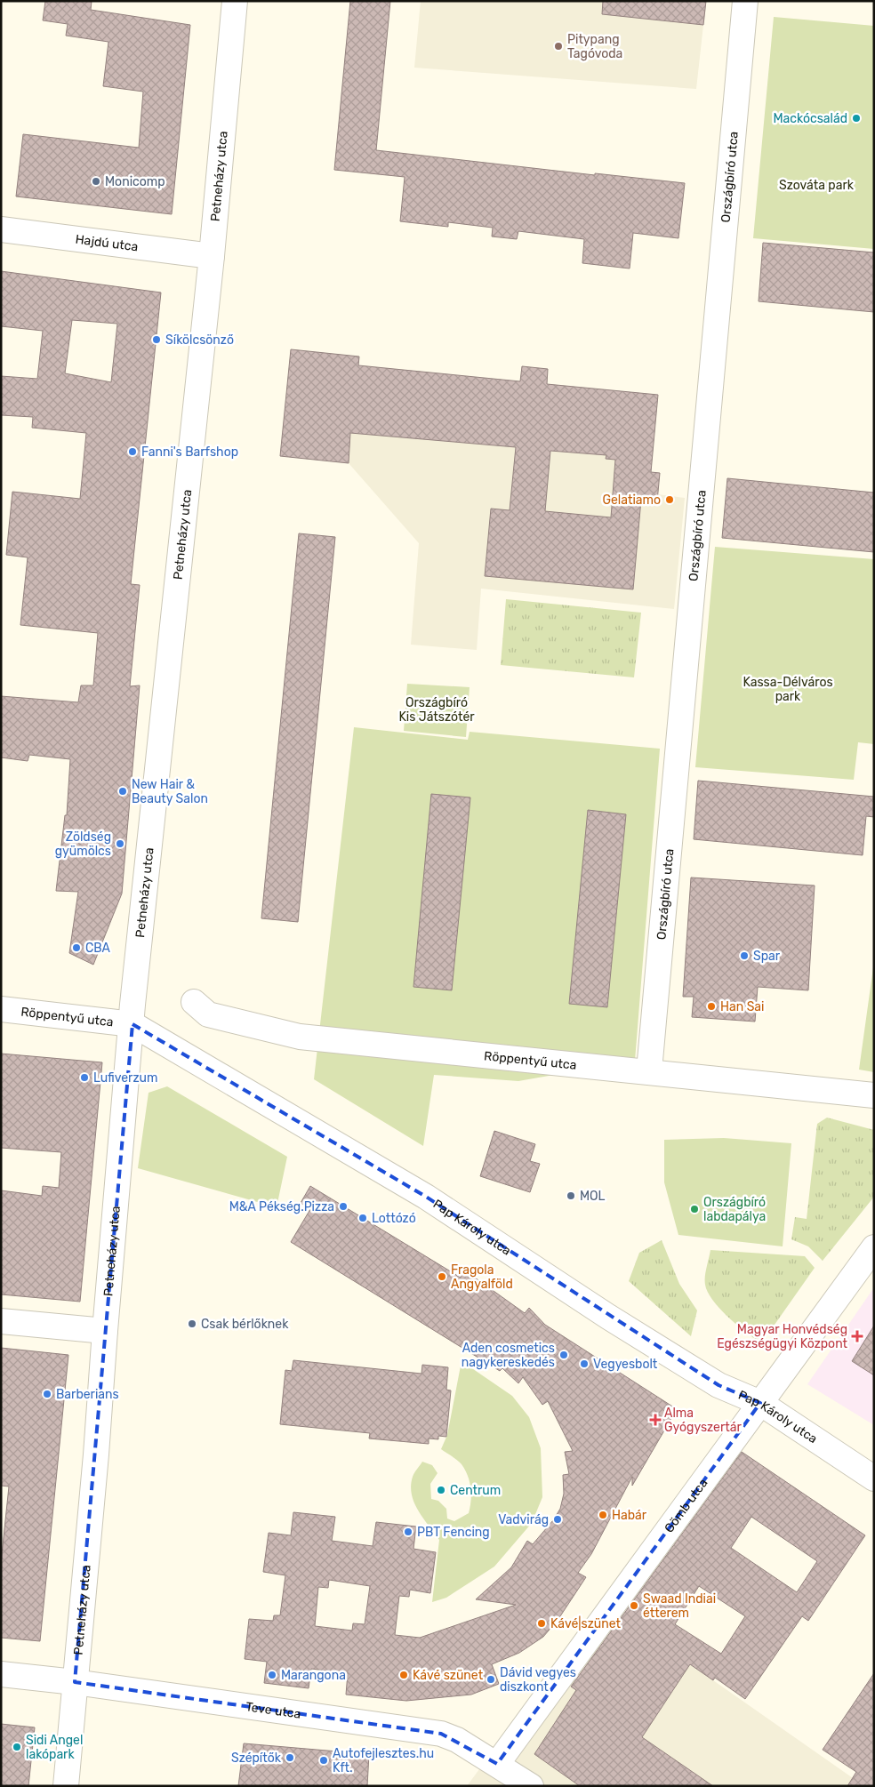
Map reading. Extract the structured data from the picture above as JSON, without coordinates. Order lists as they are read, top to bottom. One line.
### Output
{"streets":{"street":["Petneházy utca","Országbíró utca","Hajdú utca","Röppentyű utca","Pap Károly utca","Gömb utca","Teve utca"]},"crossings":[["Petneházy utca","Hajdú utca"],["Petneházy utca","Röppentyű utca"],["Petneházy utca","Pap Károly utca"],["Petneházy utca","Teve utca"],["Országbíró utca","Röppentyű utca"],["Röppentyű utca","Pap Károly utca"],["Pap Károly utca","Gömb utca"],["Gömb utca","Teve utca"]],"parks":["Szováta park","Kassa-Délváros park","Országbíró Kis Játszótér"],"places":{"other":["Pitypang Tagóvoda","Mackócsalád","Monicomp","Síkölcsönző","Fanni's Barfshop","Gelatiamo","New Hair & Beauty Salon","Zöldség gyümölcs","CBA","Spar","Han Sai","Lufiverzum","MOL","M&A Pékség.Pizza","Országbíró labdapálya","Lottózó","Fragola Angyalföld","Csak bérlőknek","Aden cosmetics nagykereskedés","Vegyesbolt","Barberians","Centrum","Habár","Vadvirág","PBT Fencing","Swaad Indiai étterem","Kávé|szünet","Marangona","Kávé szünet","Dávid vegyes diszkont","Sidi Angel lakópark","Szépítők","Autofejlesztes.hu Kft."],"health":["Magyar Honvédség Egészségügyi Központ","Alma Gyógyszertár"]}}
